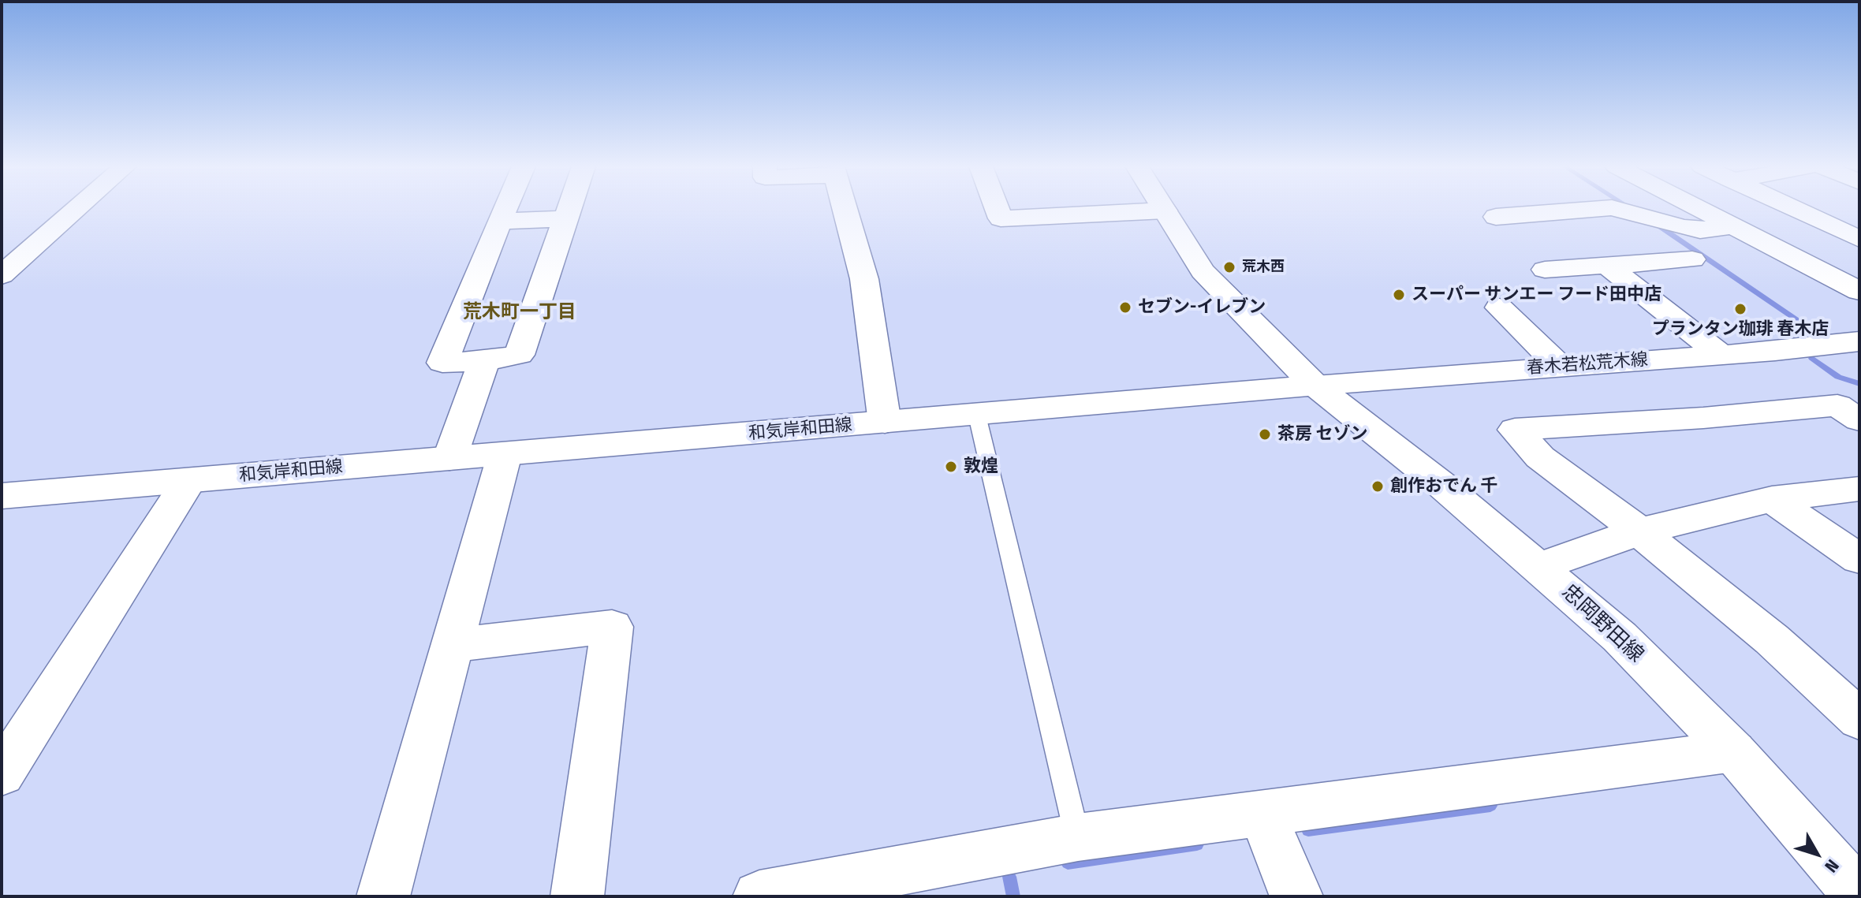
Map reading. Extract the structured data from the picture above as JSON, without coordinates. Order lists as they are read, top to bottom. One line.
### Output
{"streets":{"street":["春木若松荒木線","和気岸和田線","忠岡野田線"]},"crossings":[["春木若松荒木線","和気岸和田線"],["春木若松荒木線","忠岡野田線"],["和気岸和田線","忠岡野田線"]],"districts":["荒木町一丁目"],"places":["荒木西","スーパー サンエー フード田中店","セブン-イレブン","プランタン珈琲 春木店","茶房 セゾン","敦煌","創作おでん 千"],"north":"bottom right"}
